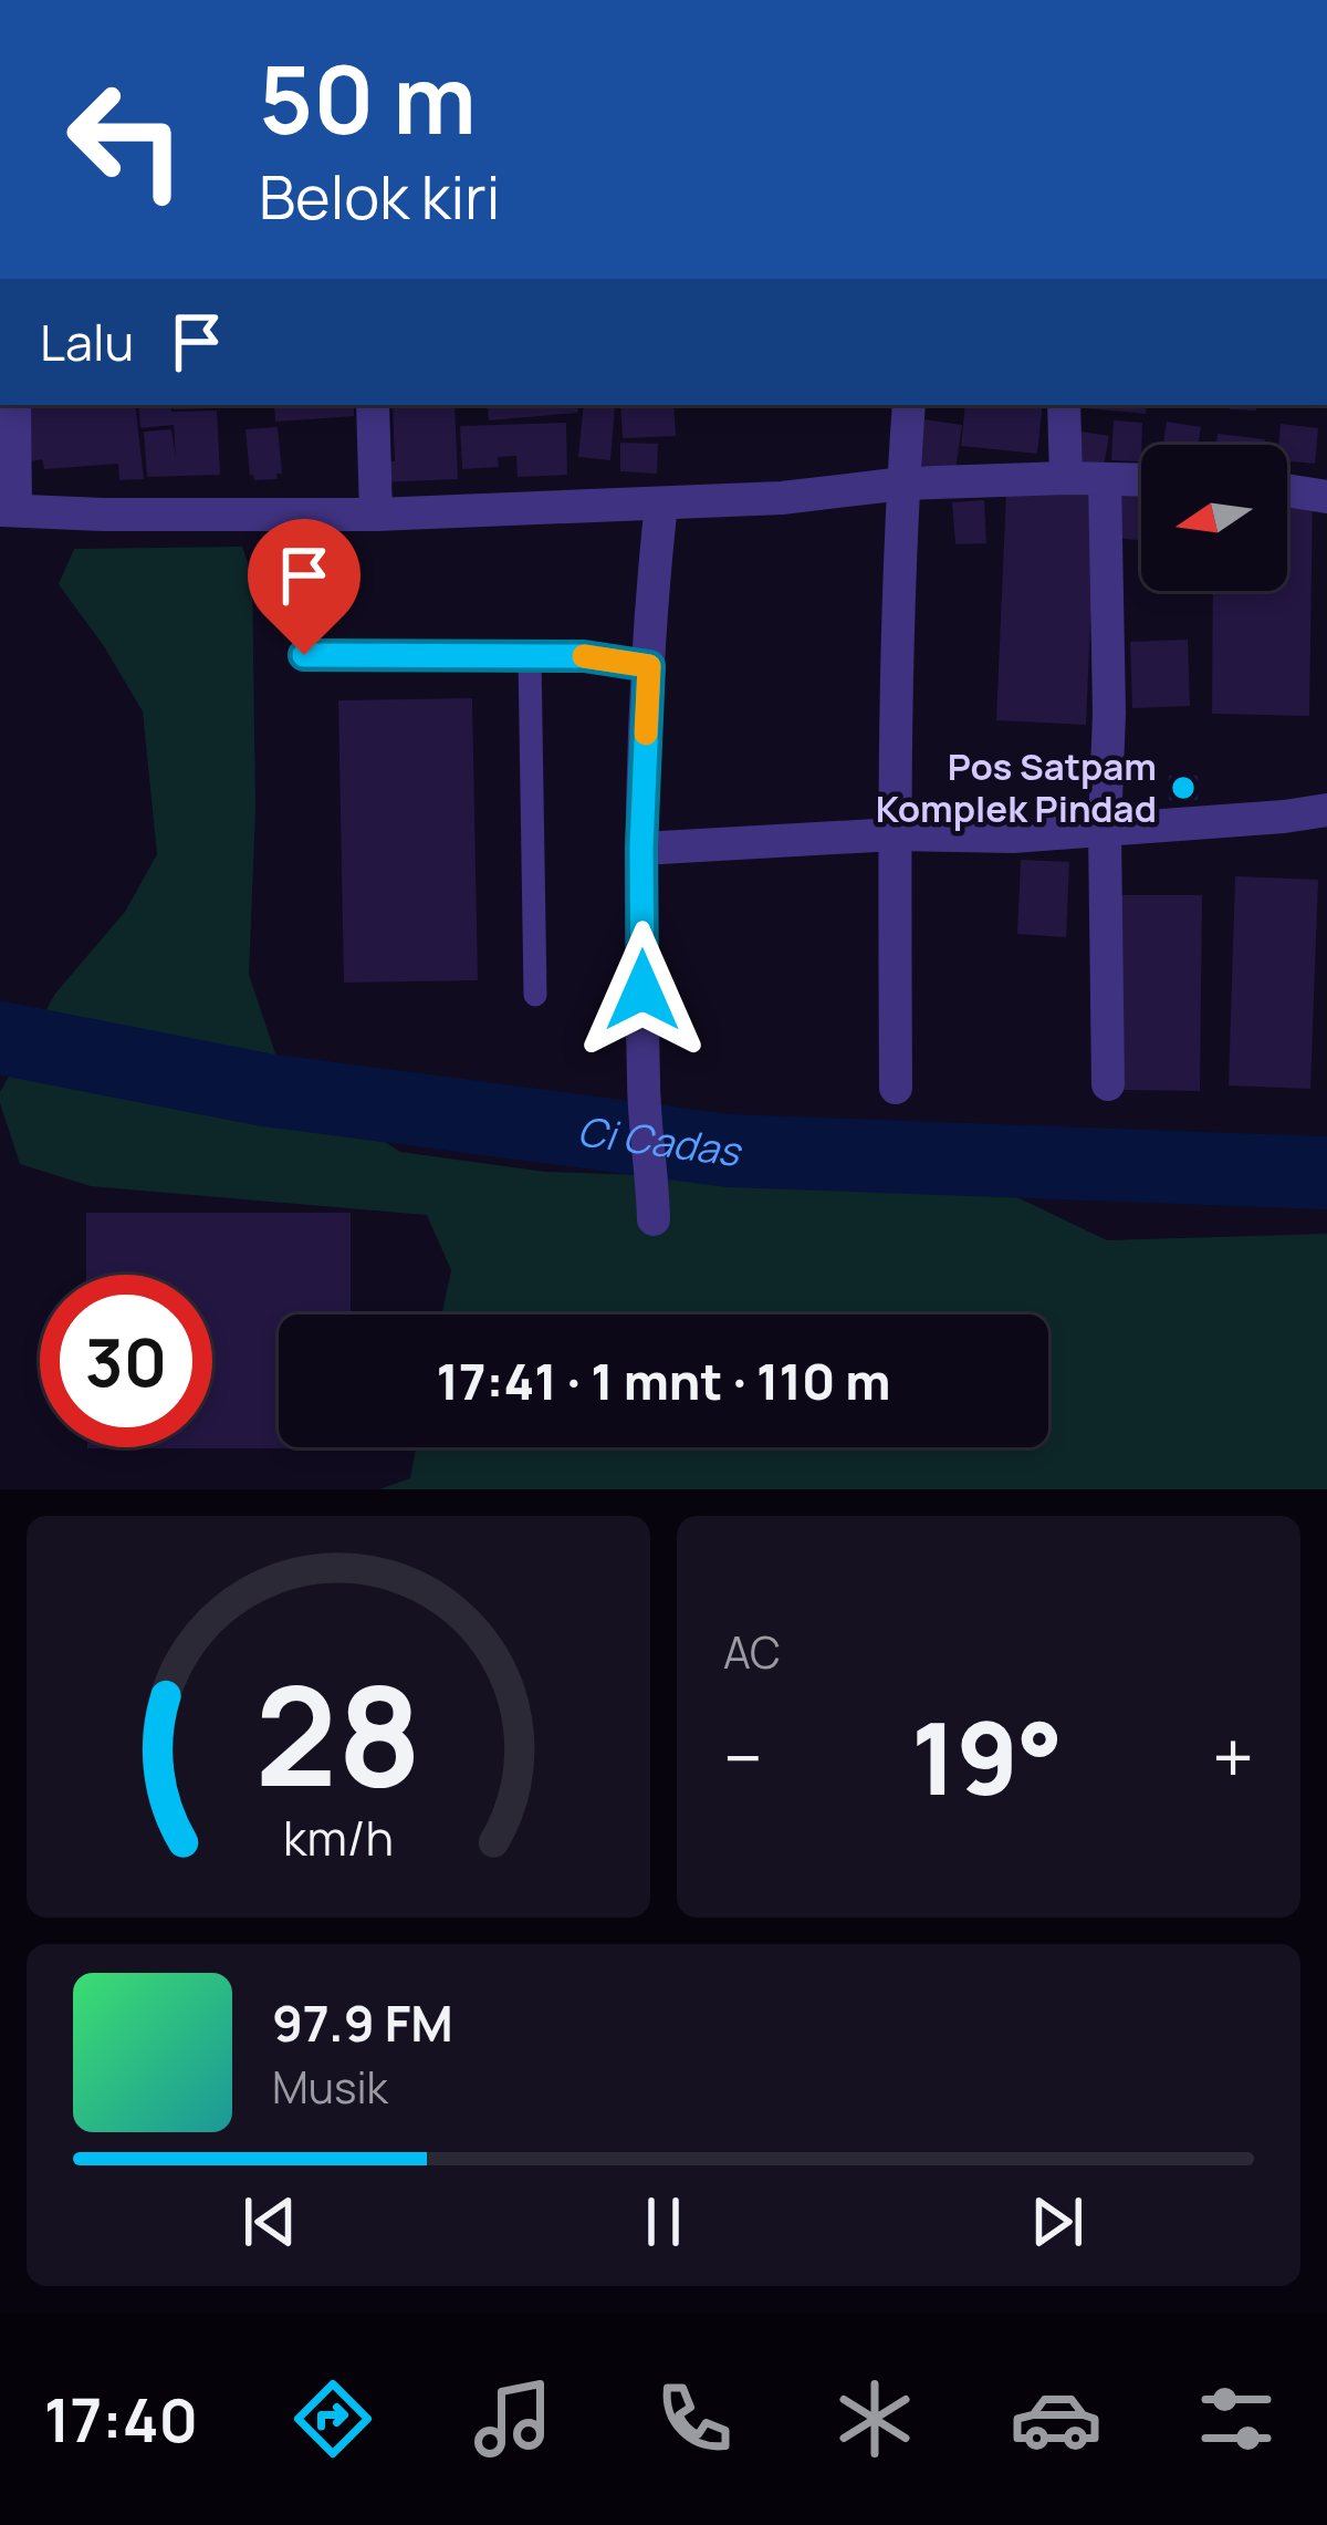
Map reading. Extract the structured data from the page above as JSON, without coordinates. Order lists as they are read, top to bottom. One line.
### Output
{"water":["Ci Cadas"],"places":["Pos Satpam Komplek Pindad"],"north":"left","page":{"turn":["50 m","Belok kiri"],"then":"Lalu","limit":"30","trip":"17:41 · 1 mnt · 110 m","tile":"AC","heat":["−","19°","+"],"song":["97.9 FM","Musik"],"tabs":"17:40","gauge":["28","km/h"]}}
